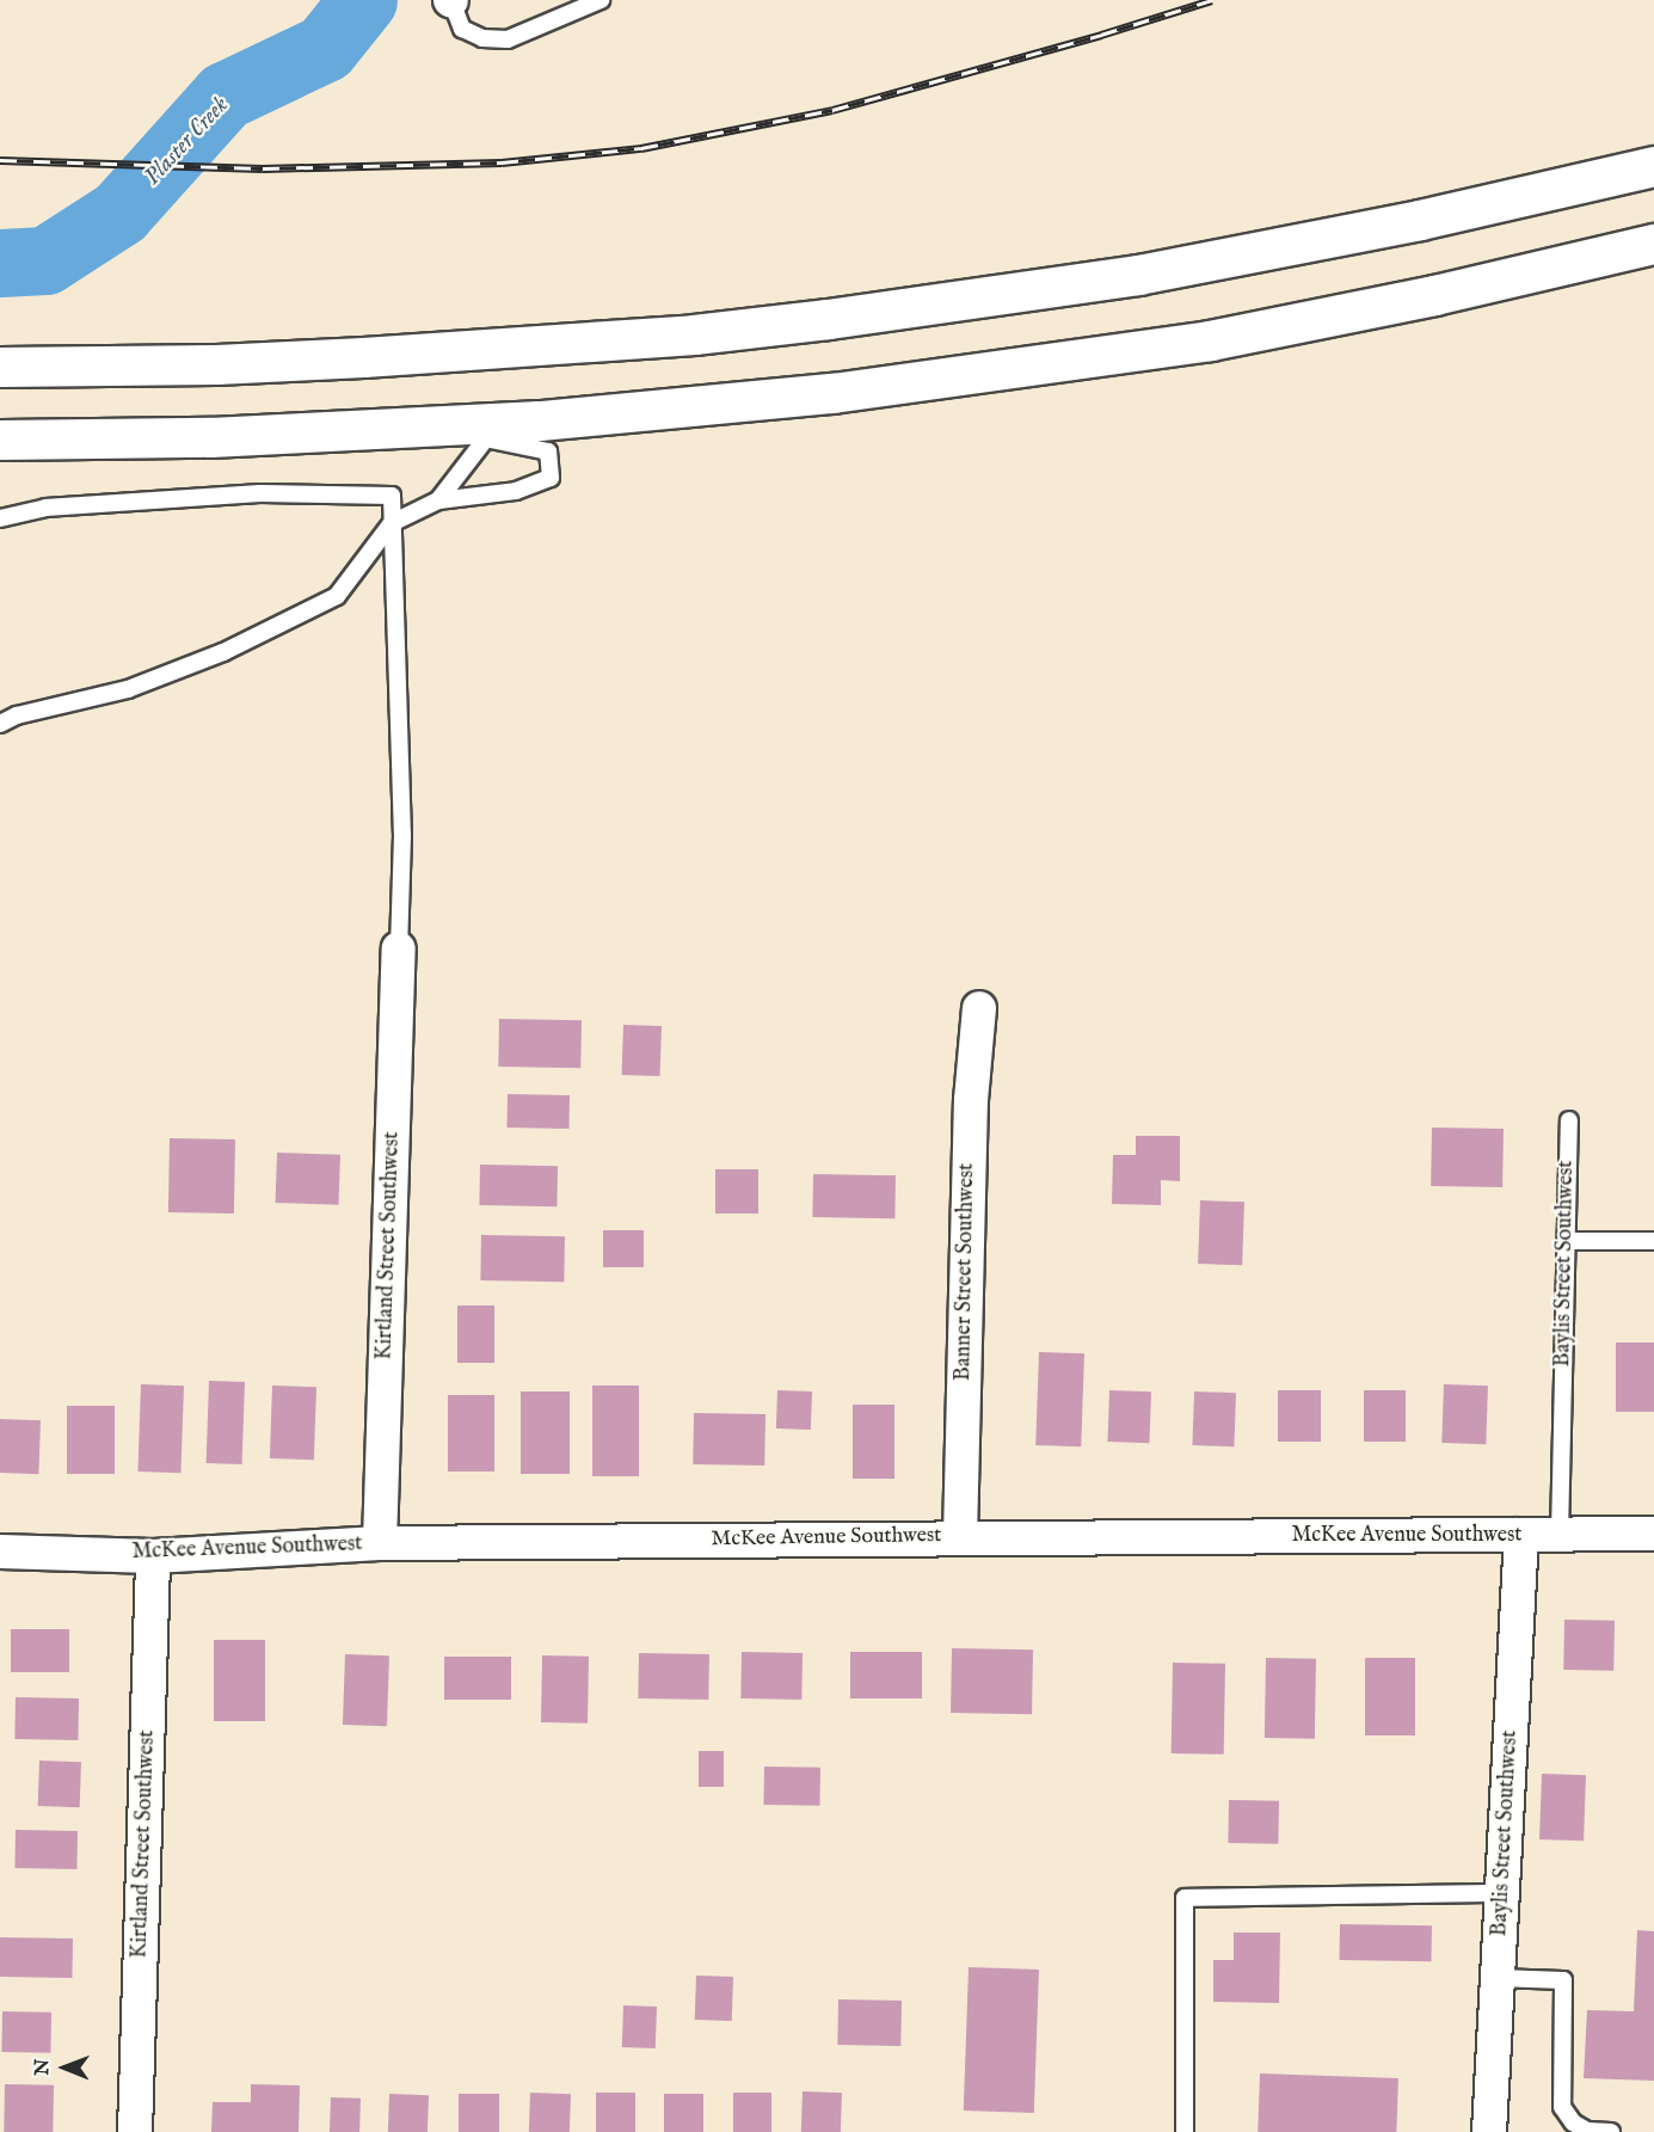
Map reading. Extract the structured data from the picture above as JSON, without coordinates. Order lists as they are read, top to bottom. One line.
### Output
{"streets":{"street":["Kirtland Street Southwest","Baylis Street Southwest","Banner Street Southwest","McKee Avenue Southwest"]},"crossings":[["Kirtland Street Southwest","McKee Avenue Southwest"],["Baylis Street Southwest","McKee Avenue Southwest"],["Banner Street Southwest","McKee Avenue Southwest"]],"water":["Plaster Creek"],"north":"left"}
